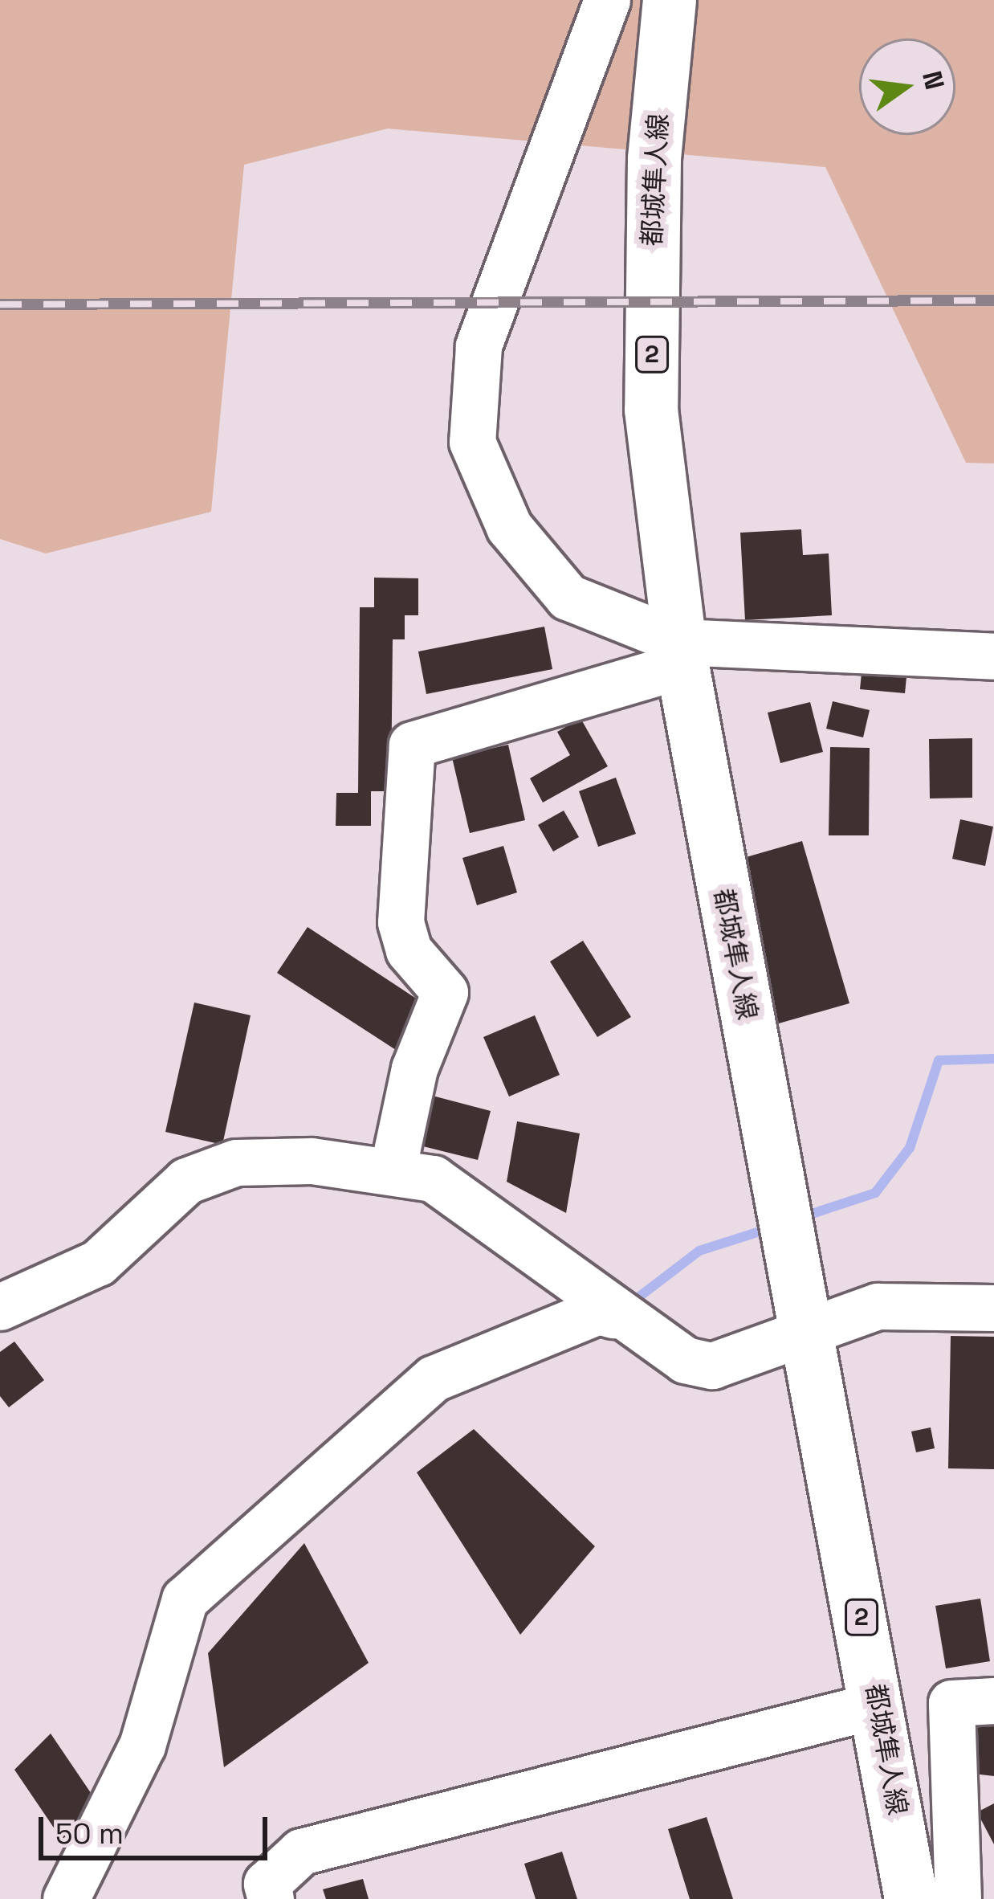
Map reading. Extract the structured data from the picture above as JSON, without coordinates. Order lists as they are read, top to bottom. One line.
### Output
{"streets":{"main road":["都城隼人線","2"]},"scale_bar":"50 m","north":"right"}
